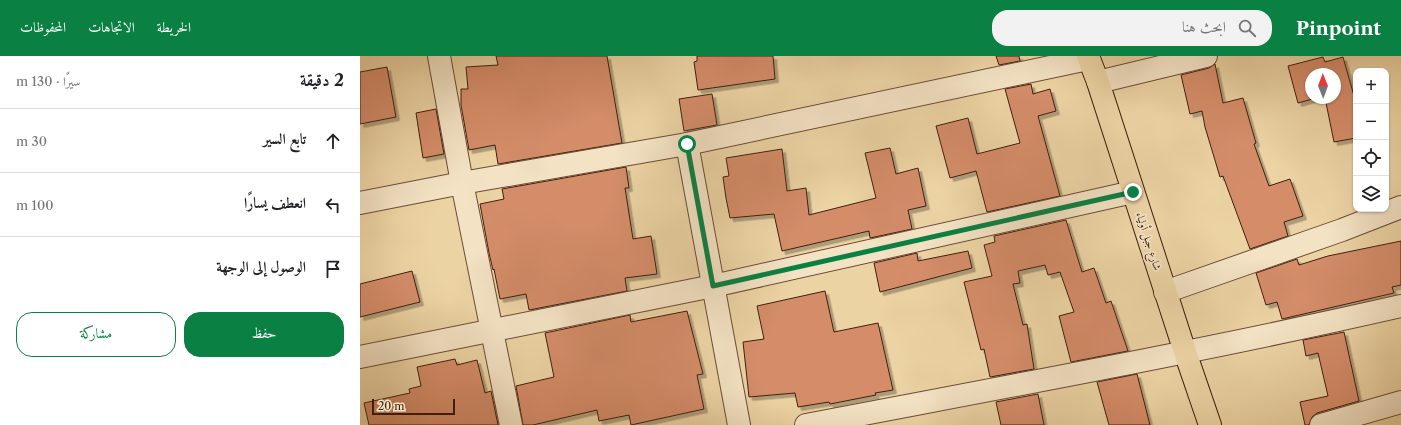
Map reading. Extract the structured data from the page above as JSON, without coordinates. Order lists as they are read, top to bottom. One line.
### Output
{"streets":{"highway":["شارع جبل أولياء"]},"scale_bar":"20 m","north":"top","page":{"header":"Pinpoint","search":"ابحث هنا","nav":["الخريطة","الاتجاهات","المحفوظات"],"heading":["2 دقيقة","سيرًا · 130 m"],"map_buttons":["+","−"],"list":[["تابع السير","30 m"],["انعطف يسارًا","100 m"],"الوصول إلى الوجهة"],"buttons":["حفظ","مشاركة"],"scale":"20 m"}}
